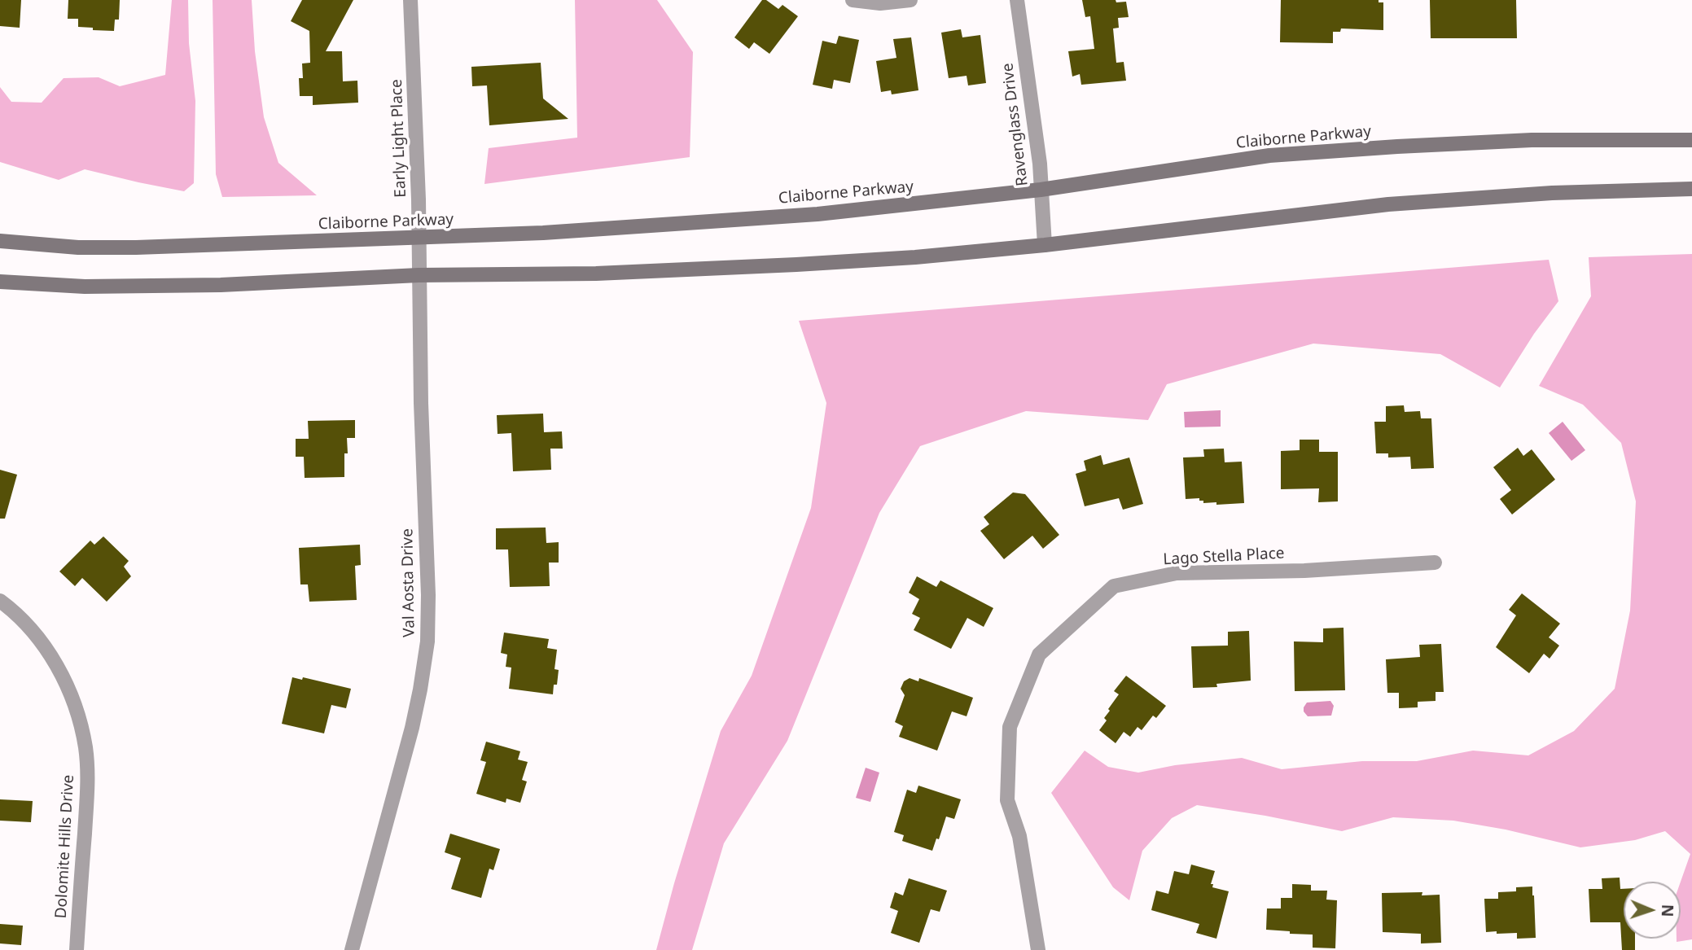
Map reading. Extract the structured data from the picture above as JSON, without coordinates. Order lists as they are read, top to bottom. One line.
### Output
{"streets":{"main road":["Claiborne Parkway"],"street":["Ravenglass Drive","Early Light Place","Lago Stella Place","Val Aosta Drive","Dolomite Hills Drive"]},"crossings":[["Ravenglass Drive","Claiborne Parkway"],["Claiborne Parkway","Early Light Place"],["Early Light Place","Val Aosta Drive"]],"north":"right"}
